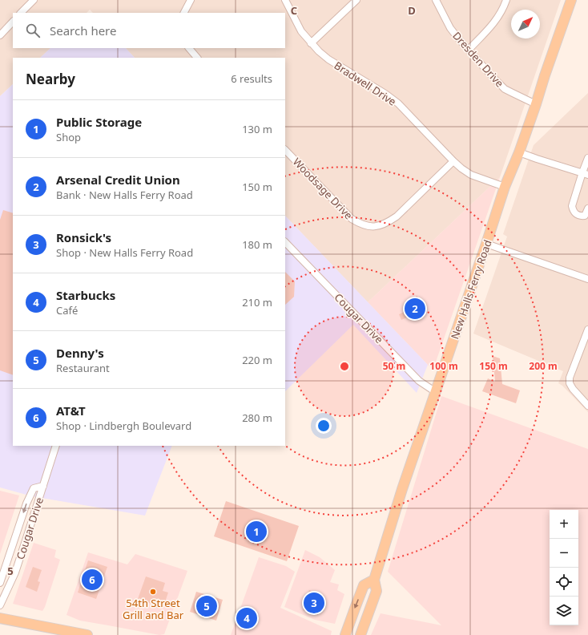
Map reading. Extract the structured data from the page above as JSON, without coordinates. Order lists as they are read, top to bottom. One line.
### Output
{"streets":{"main road":["New Halls Ferry Road"],"street":["Dresden Drive","Bradwell Drive","Woodsage Drive","Cougar Drive"]},"crossings":[["Dresden Drive","New Halls Ferry Road"],["Bradwell Drive","Woodsage Drive"],["Bradwell Drive","New Halls Ferry Road"],["New Halls Ferry Road","Cougar Drive"]],"places":["54th Street Grill and Bar"],"north":"top right","page":{"search":"Search here","heading":["Nearby","6 results"],"list":[{"mark":"1","name":"Public Storage","note":"Shop","value":"130 m"},{"mark":"2","name":"Arsenal Credit Union","note":"Bank · New Halls Ferry Road","value":"150 m"},{"mark":"3","name":"Ronsick's","note":"Shop · New Halls Ferry Road","value":"180 m"},{"mark":"4","name":"Starbucks","note":"Café","value":"210 m"},{"mark":"5","name":"Denny's","note":"Restaurant","value":"220 m"},{"mark":"6","name":"AT&T","note":"Shop · Lindbergh Boulevard","value":"280 m"}],"pins":["2","1","6","3","5","4"],"map_buttons":["+","−"]},"grid":{"columns":["C","D"],"rows":["5"]},"rings":["50 m","100 m","150 m","200 m"]}
